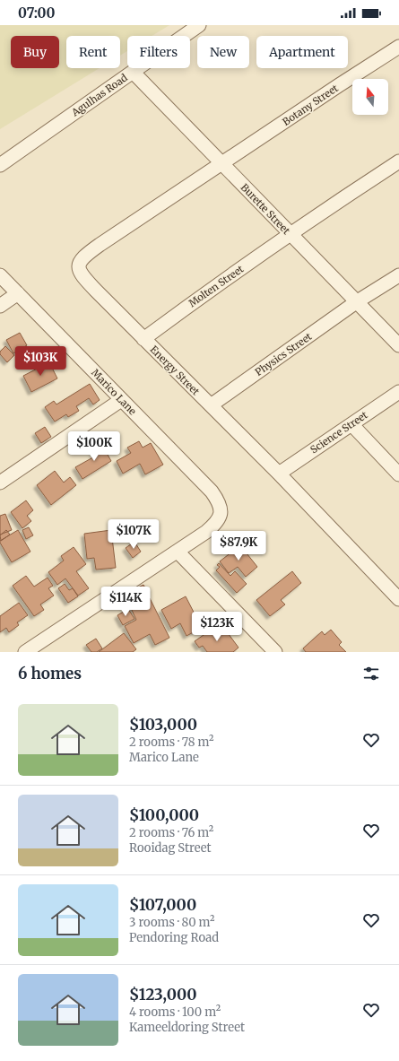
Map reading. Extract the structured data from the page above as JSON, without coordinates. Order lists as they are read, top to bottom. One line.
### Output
{"streets":{"street":["Agulhas Road","Botany Street","Burette Street","Molten Street","Physics Street","Energy Street","Marico Lane","Science Street"]},"crossings":[["Agulhas Road","Burette Street"],["Botany Street","Burette Street"],["Botany Street","Energy Street"],["Burette Street","Molten Street"],["Burette Street","Physics Street"],["Burette Street","Energy Street"],["Molten Street","Energy Street"],["Physics Street","Energy Street"],["Energy Street","Science Street"]],"north":"top","page":{"status":"07:00","chip":["Buy","Rent","Filters","New","Apartment"],"price":["$103K","$100K","$107K","$87.9K","$114K","$123K"],"heading":"6 homes","list":[{"name":"$103,000","note":"2 rooms · 78 m² · Marico Lane"},{"name":"$100,000","note":"2 rooms · 76 m² · Rooidag Street"},{"name":"$107,000","note":"3 rooms · 80 m² · Pendoring Road"},{"name":"$123,000","note":"4 rooms · 100 m² · Kameeldoring Street"}]}}
